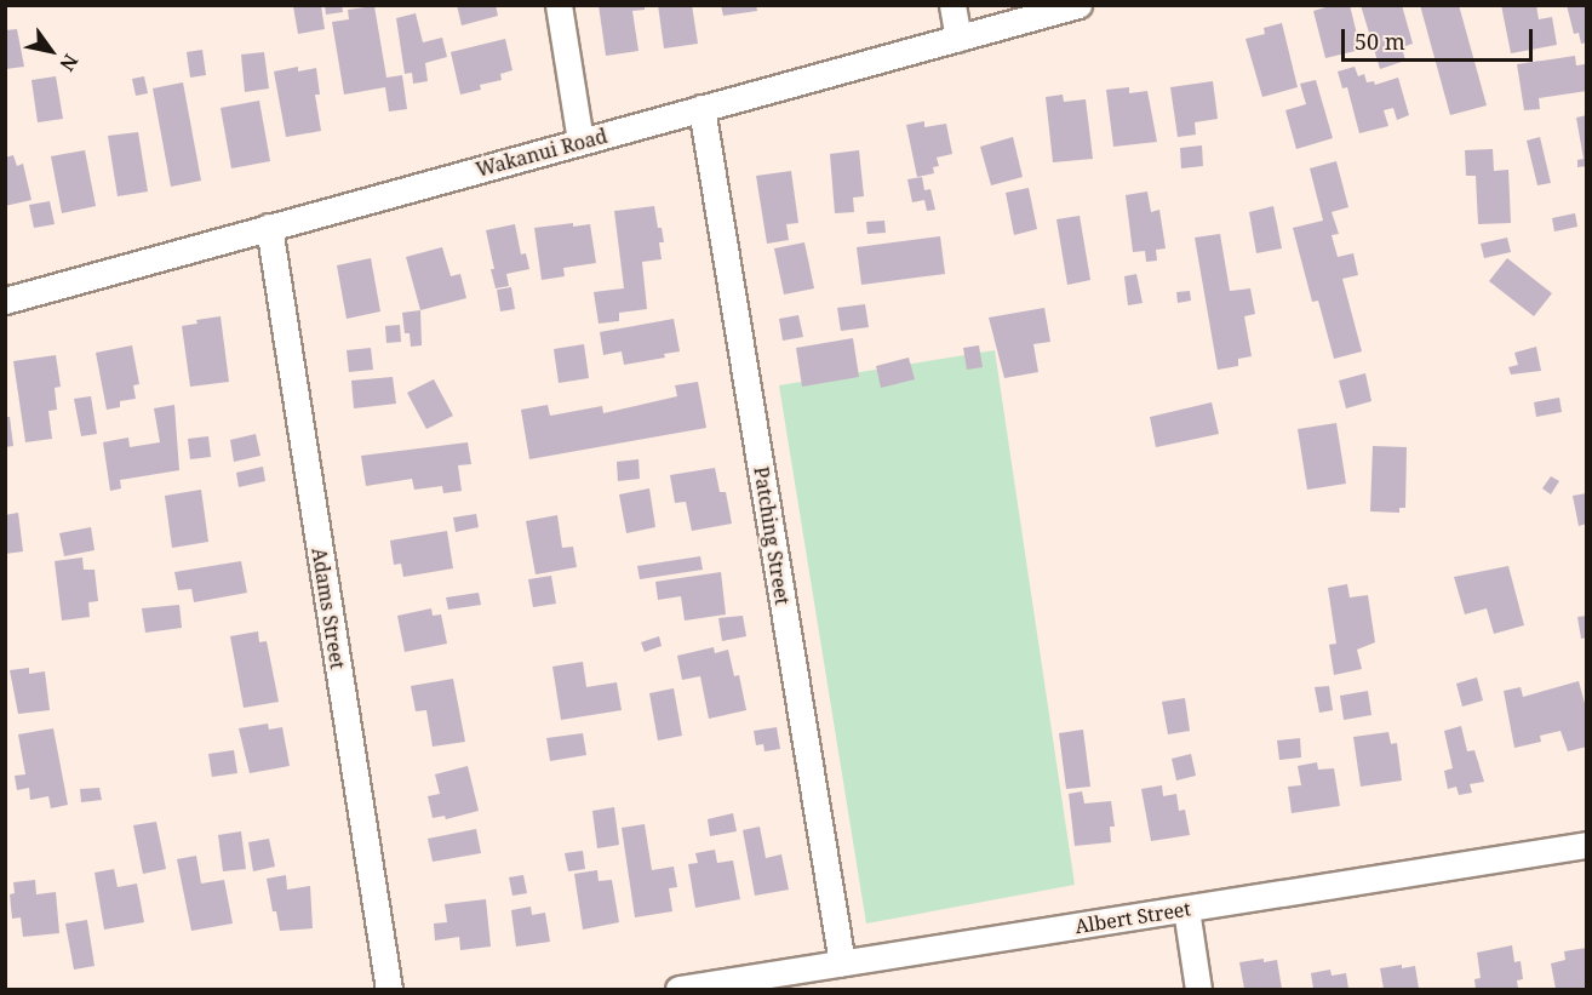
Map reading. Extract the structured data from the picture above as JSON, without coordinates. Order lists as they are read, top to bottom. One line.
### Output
{"streets":{"street":["Wakanui Road","Patching Street","Adams Street","Albert Street"]},"crossings":[["Wakanui Road","Patching Street"],["Wakanui Road","Adams Street"],["Patching Street","Albert Street"]],"scale_bar":"50 m","north":"bottom right"}
